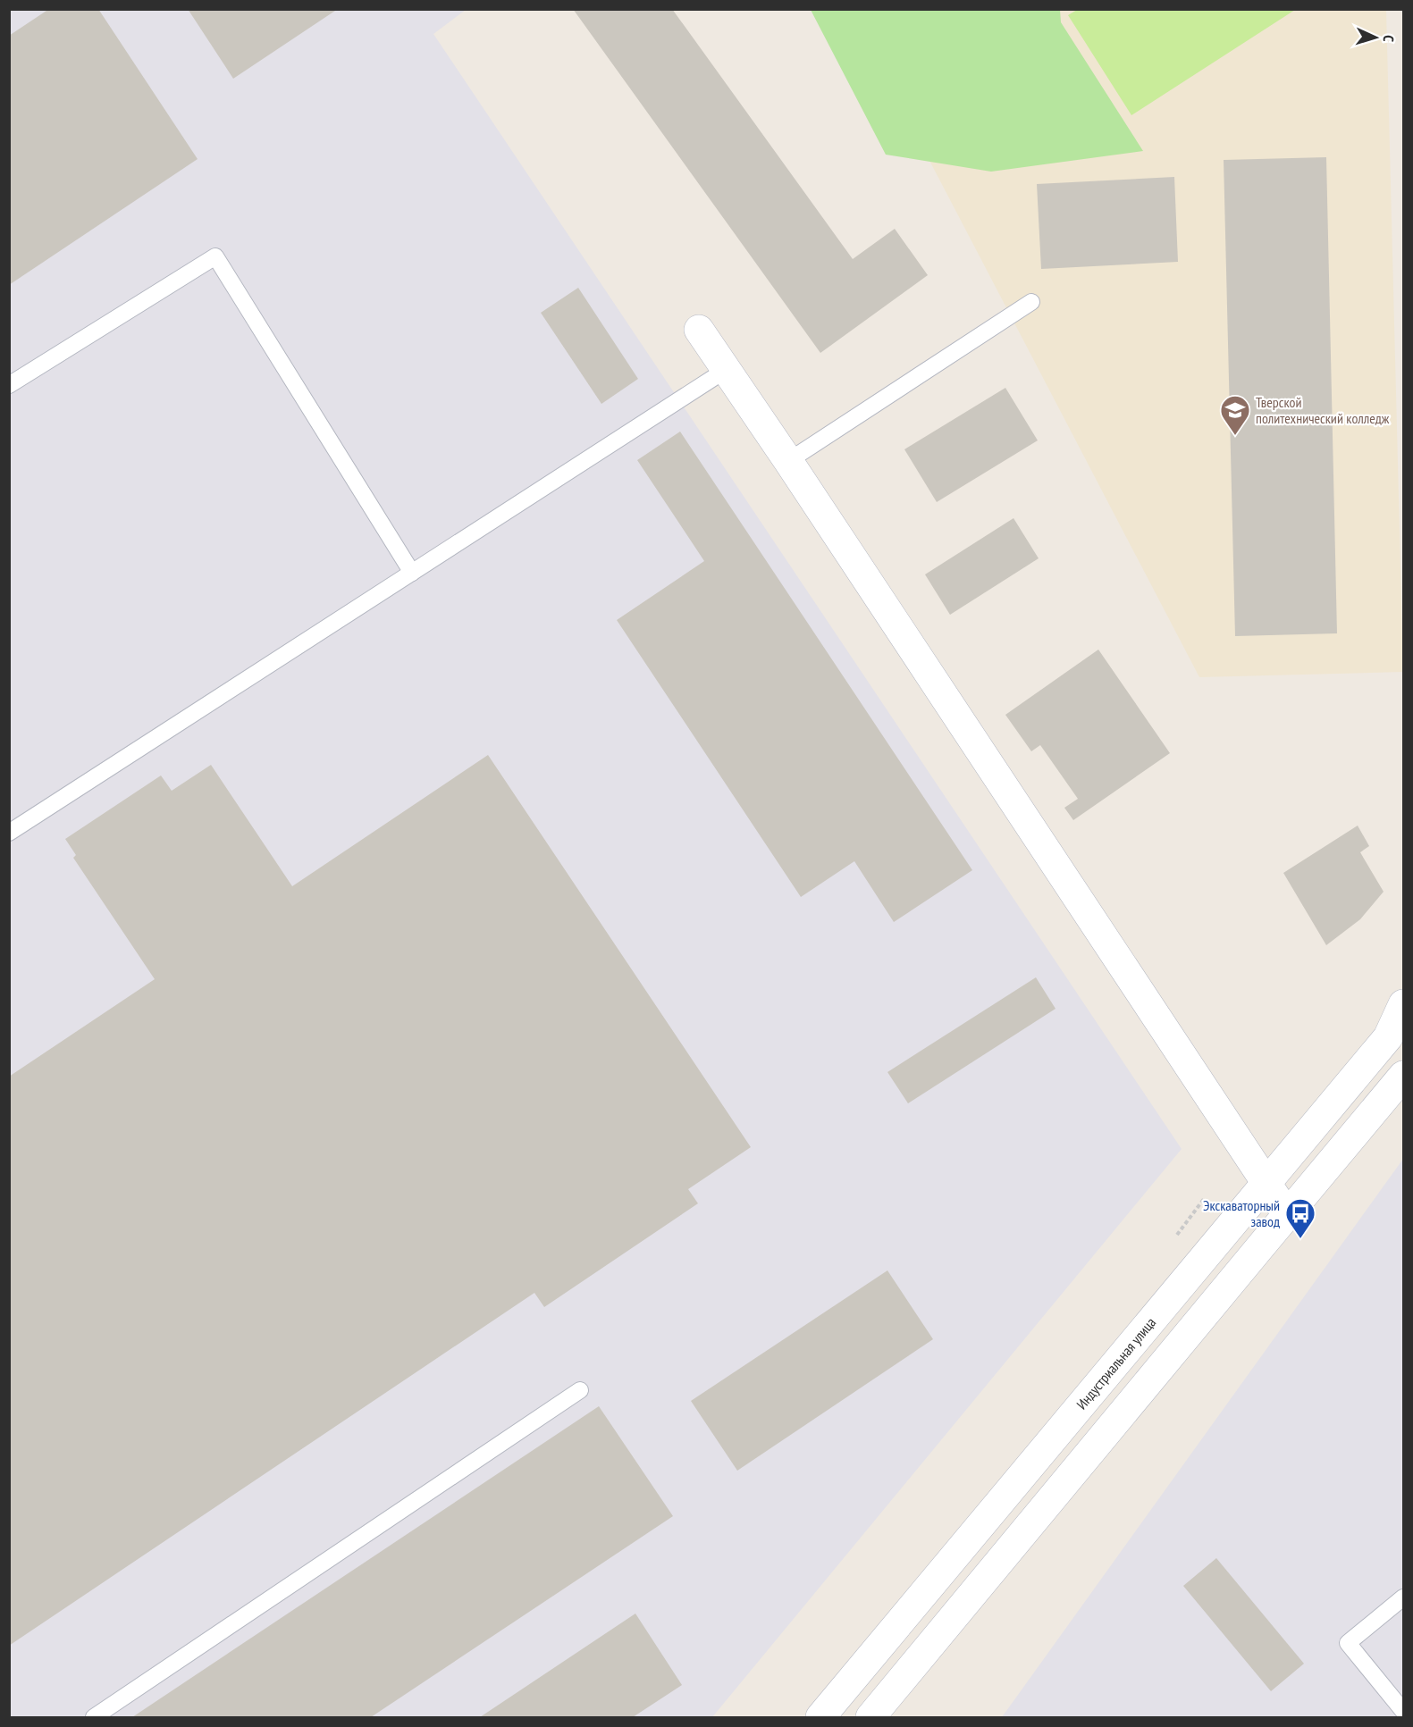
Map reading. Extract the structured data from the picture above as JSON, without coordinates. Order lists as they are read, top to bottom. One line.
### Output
{"streets":{"street":["Индустриальная улица"]},"places":{"school or university":["Тверской политехнический колледж"],"bus stop":["Экскаваторный завод"]},"north":"right"}
